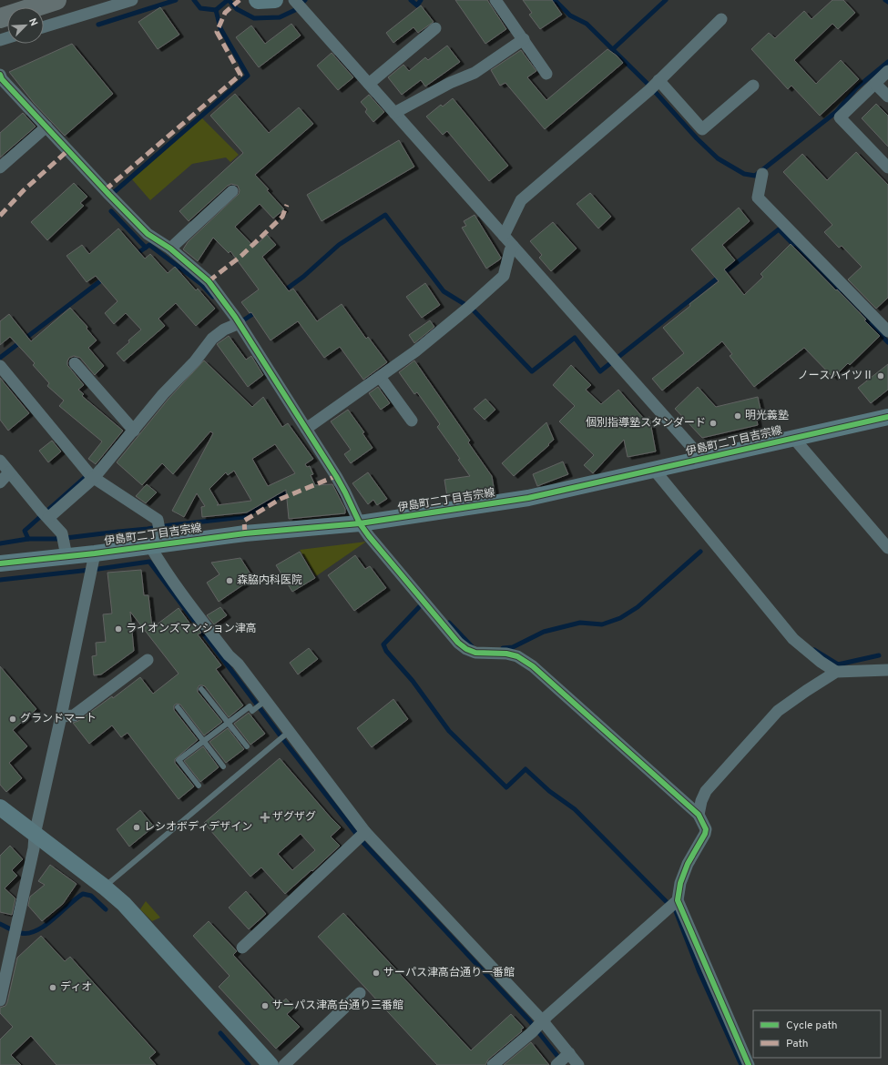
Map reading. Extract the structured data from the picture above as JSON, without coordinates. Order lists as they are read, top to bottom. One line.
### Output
{"streets":{"street":["伊島町二丁目吉宗線"]},"places":{"other":["ノースハイツⅡ","明光義塾","個別指導塾スタンダード","森脇内科医院","ライオンズマンション津高","グランドマート","レシオボディデザイン","サーパス津高台通り一番館","ディオ","サーパス津高台通り三番館"],"health":["ザグザグ"]},"legend":["Cycle path","Path"],"north":"top right"}
